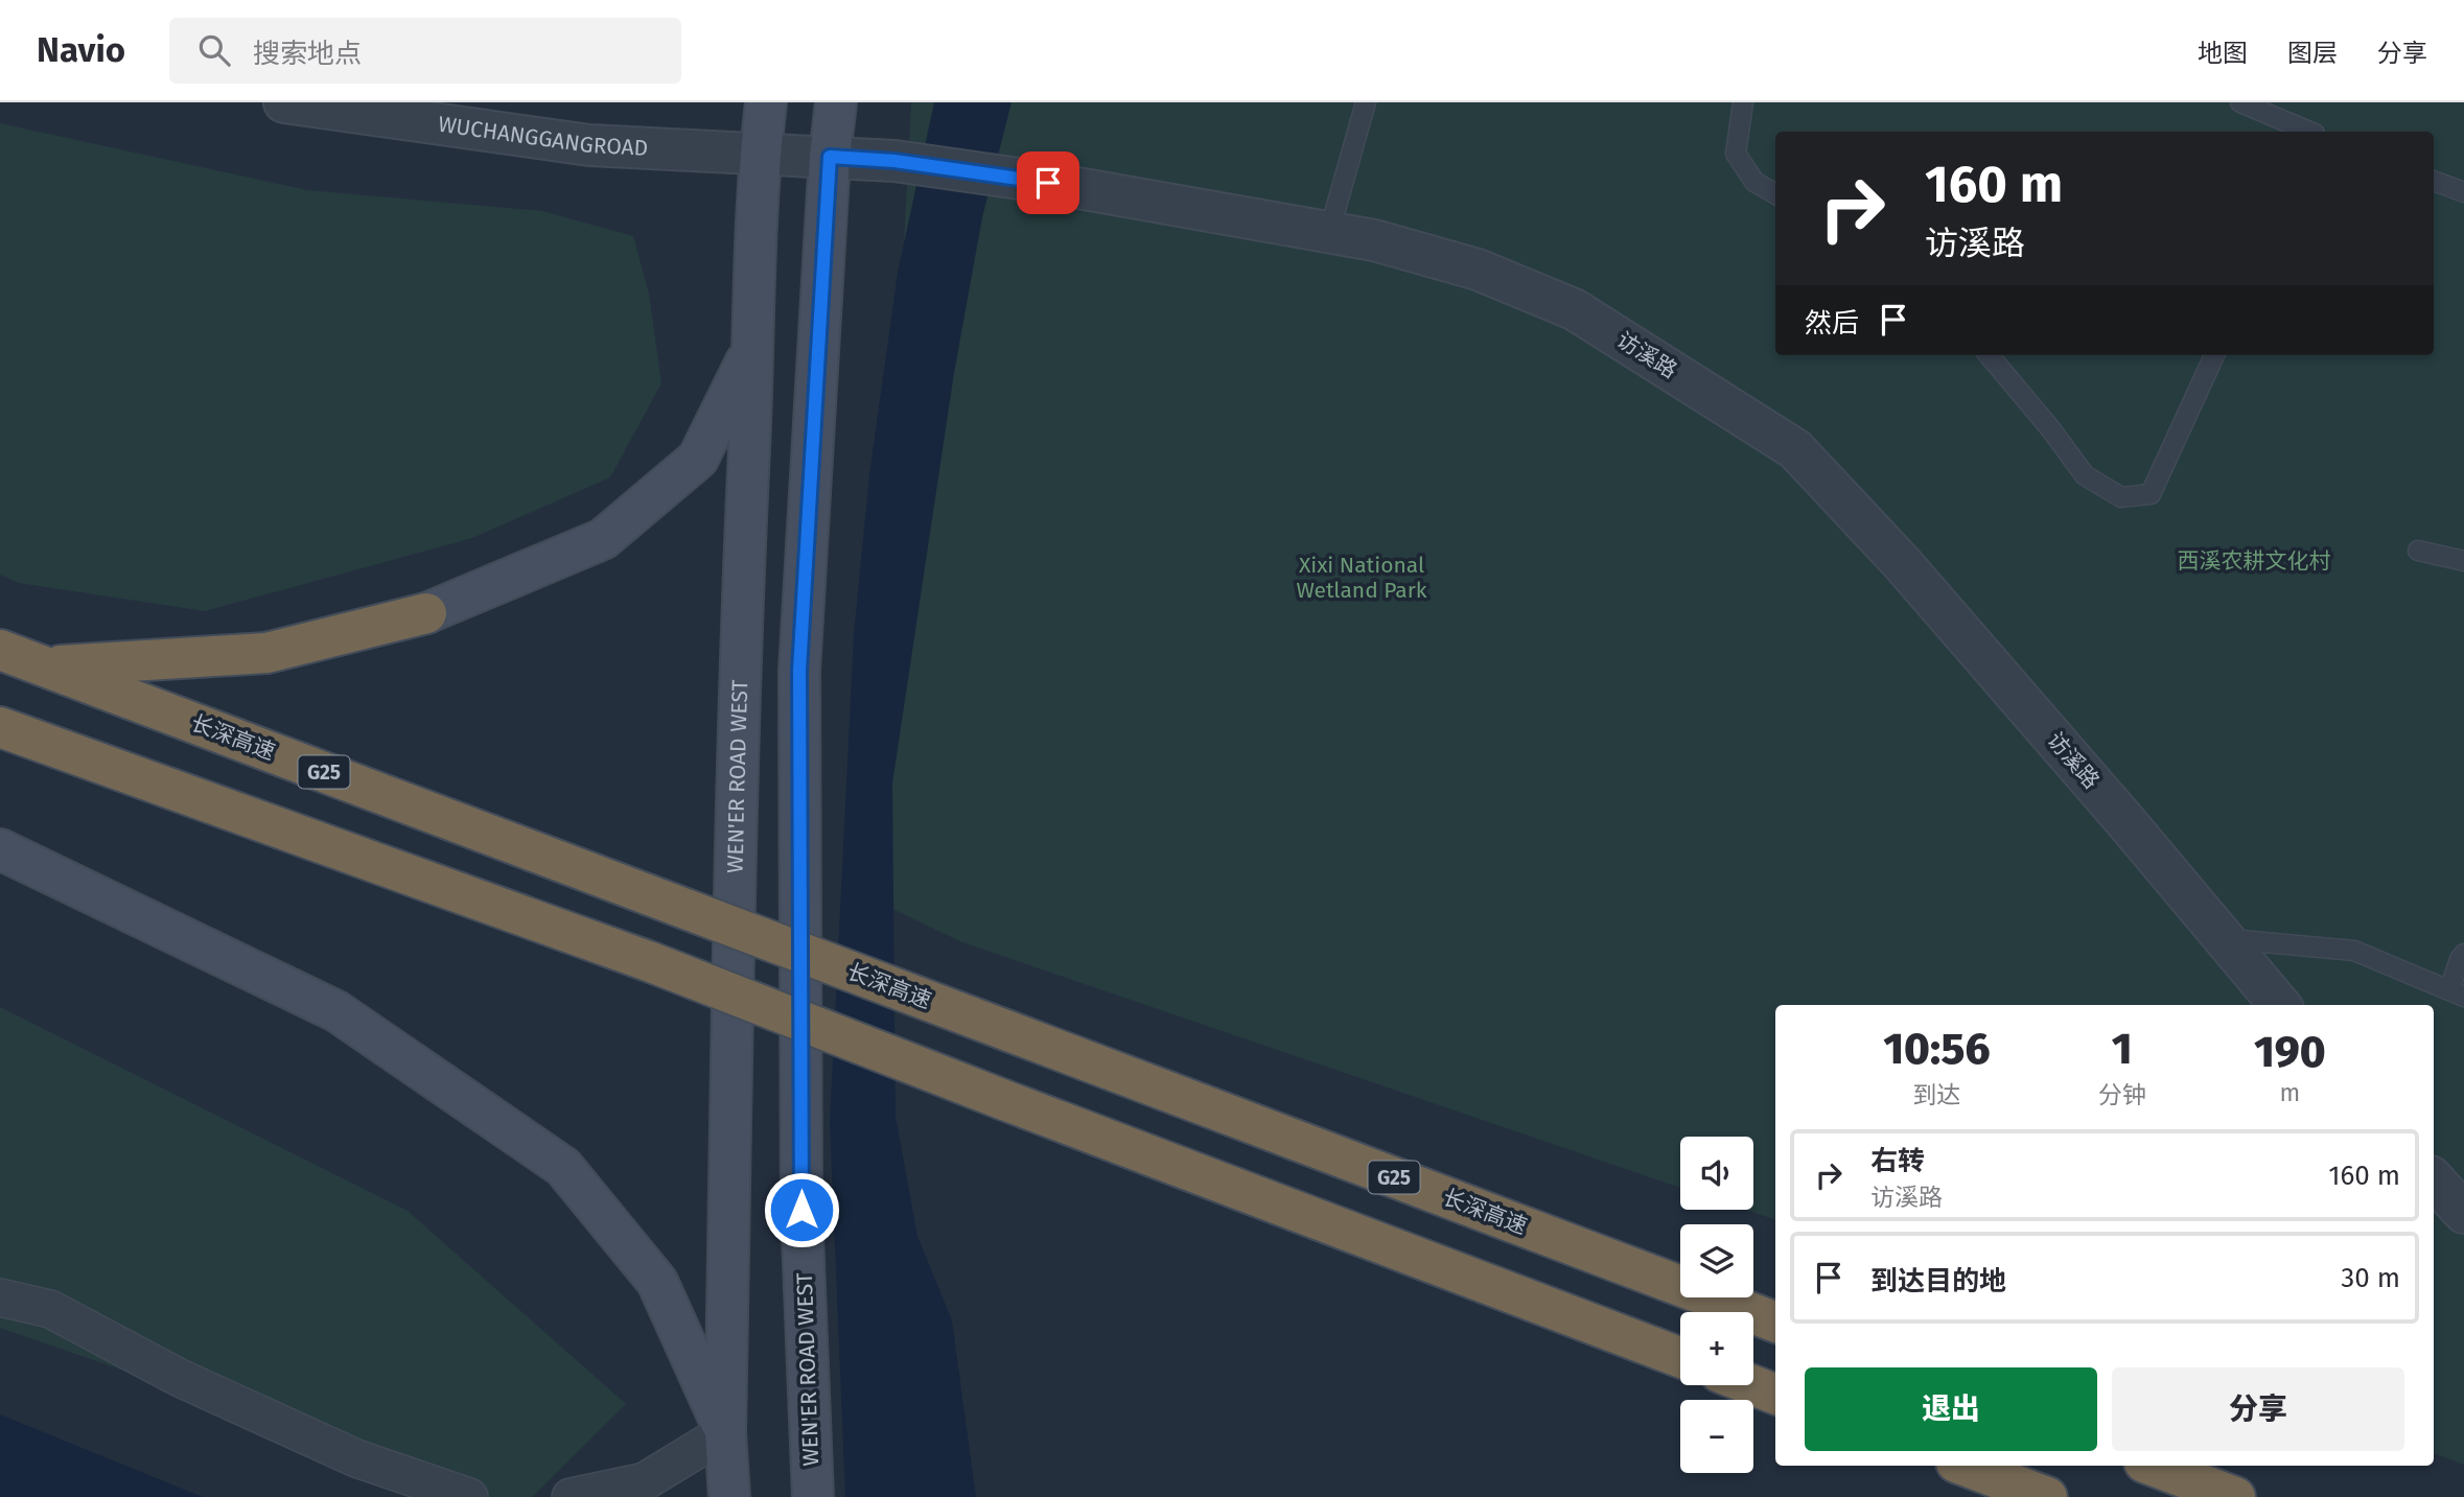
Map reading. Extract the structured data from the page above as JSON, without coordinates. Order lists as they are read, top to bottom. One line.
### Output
{"streets":{"highway":["长深高速","G25"],"main road":["WEN'ER ROAD WEST"],"street":["WUCHANGGANGROAD","访溪路"]},"crossings":[["WUCHANGGANGROAD","访溪路"],["WUCHANGGANGROAD","WEN'ER ROAD WEST"],["访溪路","WEN'ER ROAD WEST"]],"parks":["西溪农耕文化村","Xixi National Wetland Park"],"page":{"header":"Navio","search":"搜索地点","nav":["地图","图层","分享"],"turn":["160 m","访溪路"],"then":"然后","eta":["10:56","到达","1","分钟","190","m"],"list":[{"name":"右转","note":"访溪路","value":"160 m"},{"name":"到达目的地","value":"30 m"}],"map_buttons":["+","−"],"buttons":["退出","分享"]}}
